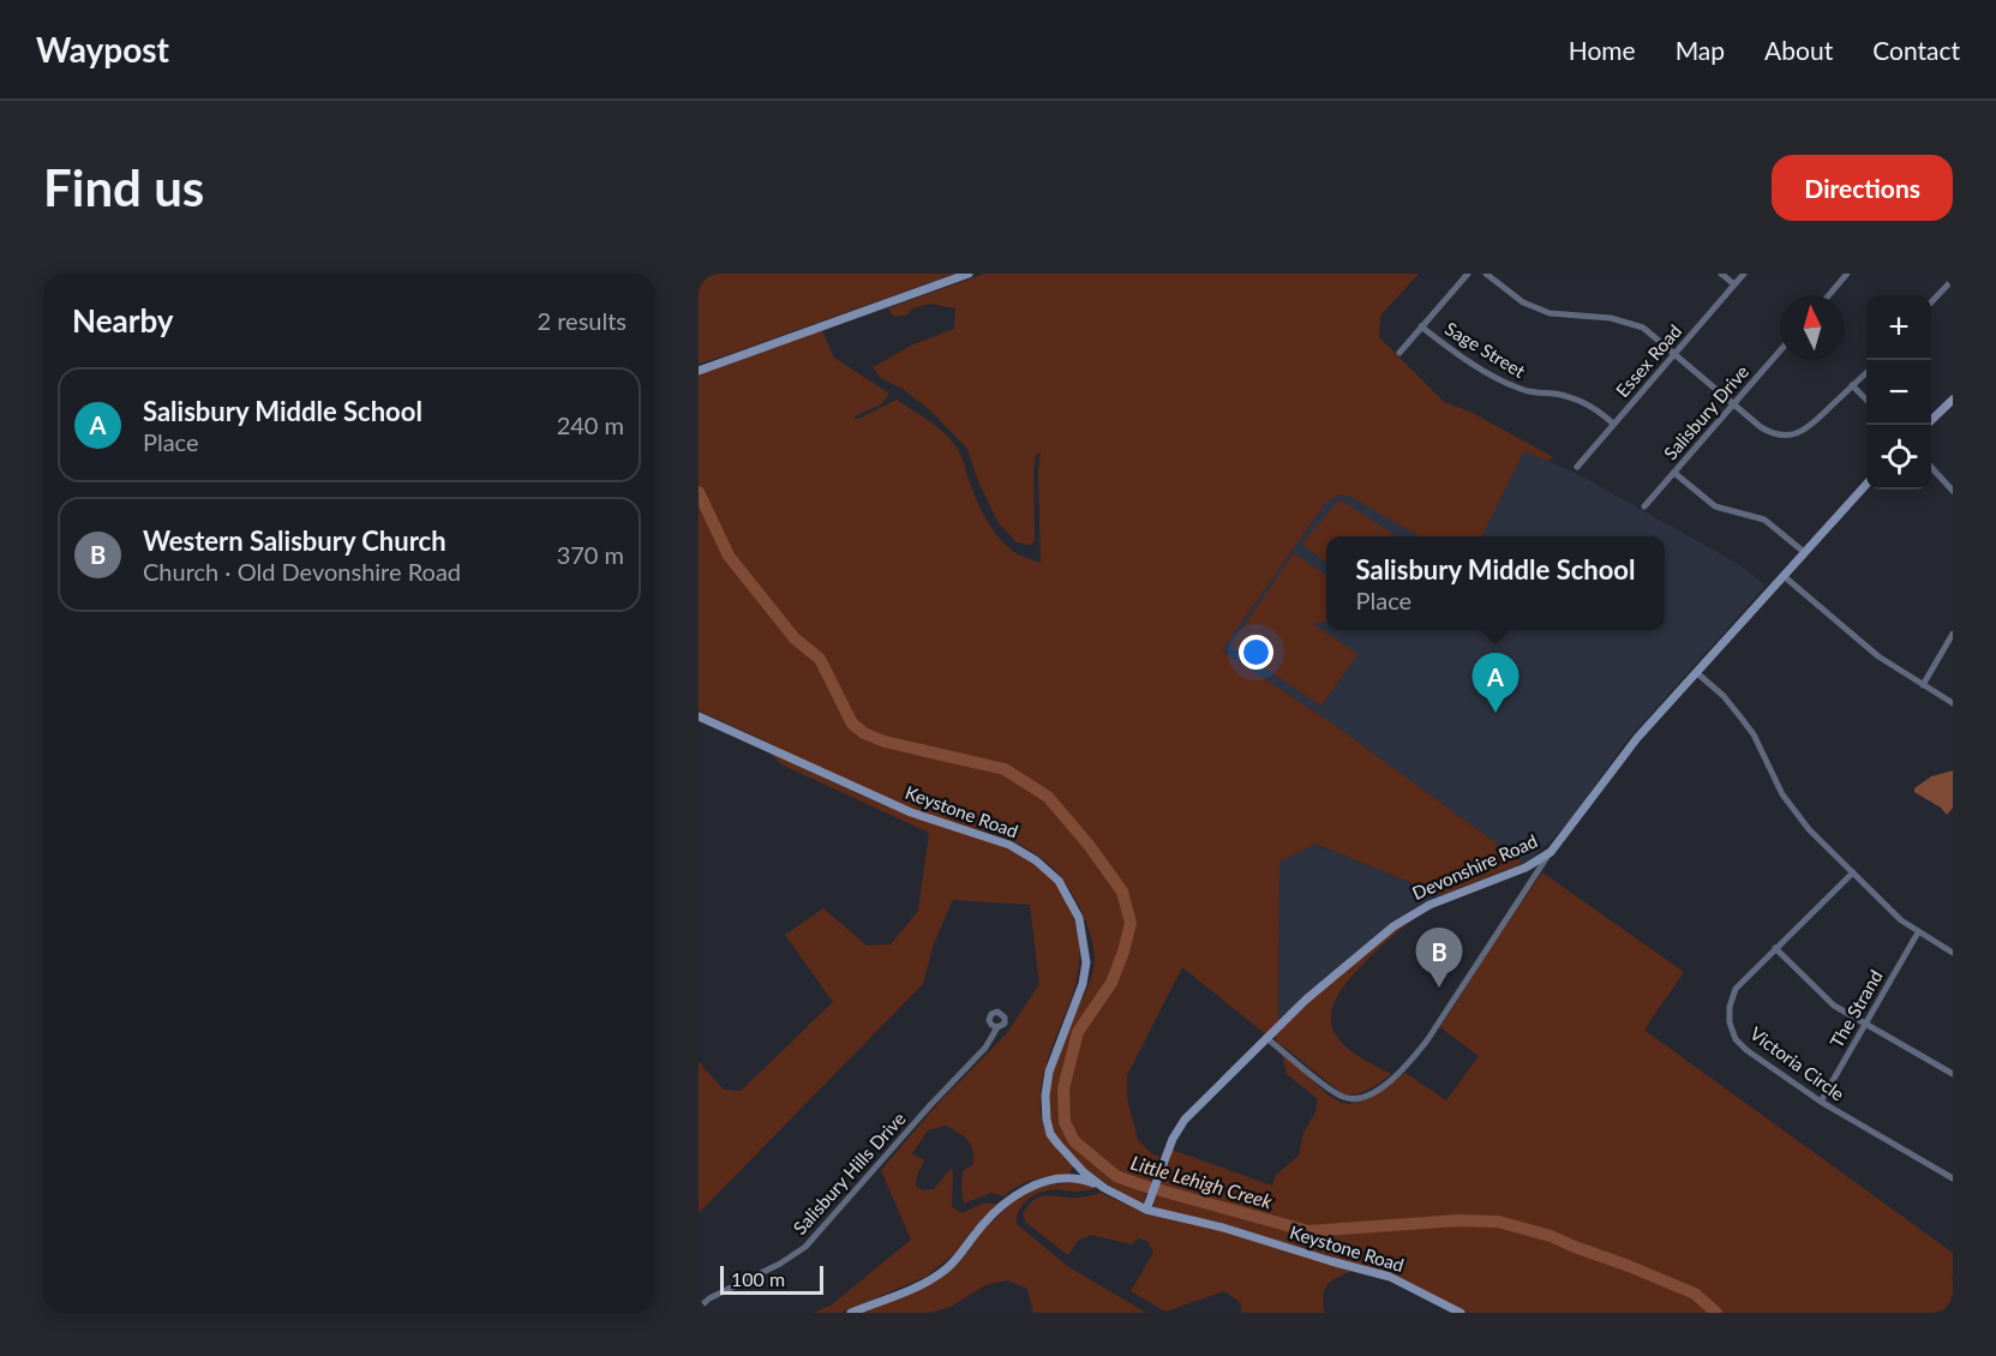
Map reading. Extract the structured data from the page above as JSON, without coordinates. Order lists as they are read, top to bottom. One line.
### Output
{"streets":{"street":["Sage Street","Essex Road","Salisbury Drive","Keystone Road","Devonshire Road","The Strand","Victoria Circle","Salisbury Hills Drive"]},"crossings":[["Sage Street","Essex Road"],["Keystone Road","Devonshire Road"],["The Strand","Victoria Circle"]],"water":["Little Lehigh Creek"],"scale_bar":"100 m","north":"top","page":{"header":"Waypost","nav":["Home","Map","About","Contact"],"buttons":"Directions","title":"Find us","heading":["Nearby","2 results"],"map_buttons":["+","−"],"list":[{"mark":"A","name":"Salisbury Middle School","note":"Place","value":"240 m"},{"mark":"B","name":"Western Salisbury Church","note":"Church · Old Devonshire Road","value":"370 m"}],"popup":["Salisbury Middle School","Place"],"pins":["A","B"],"scale":"100 m"}}
